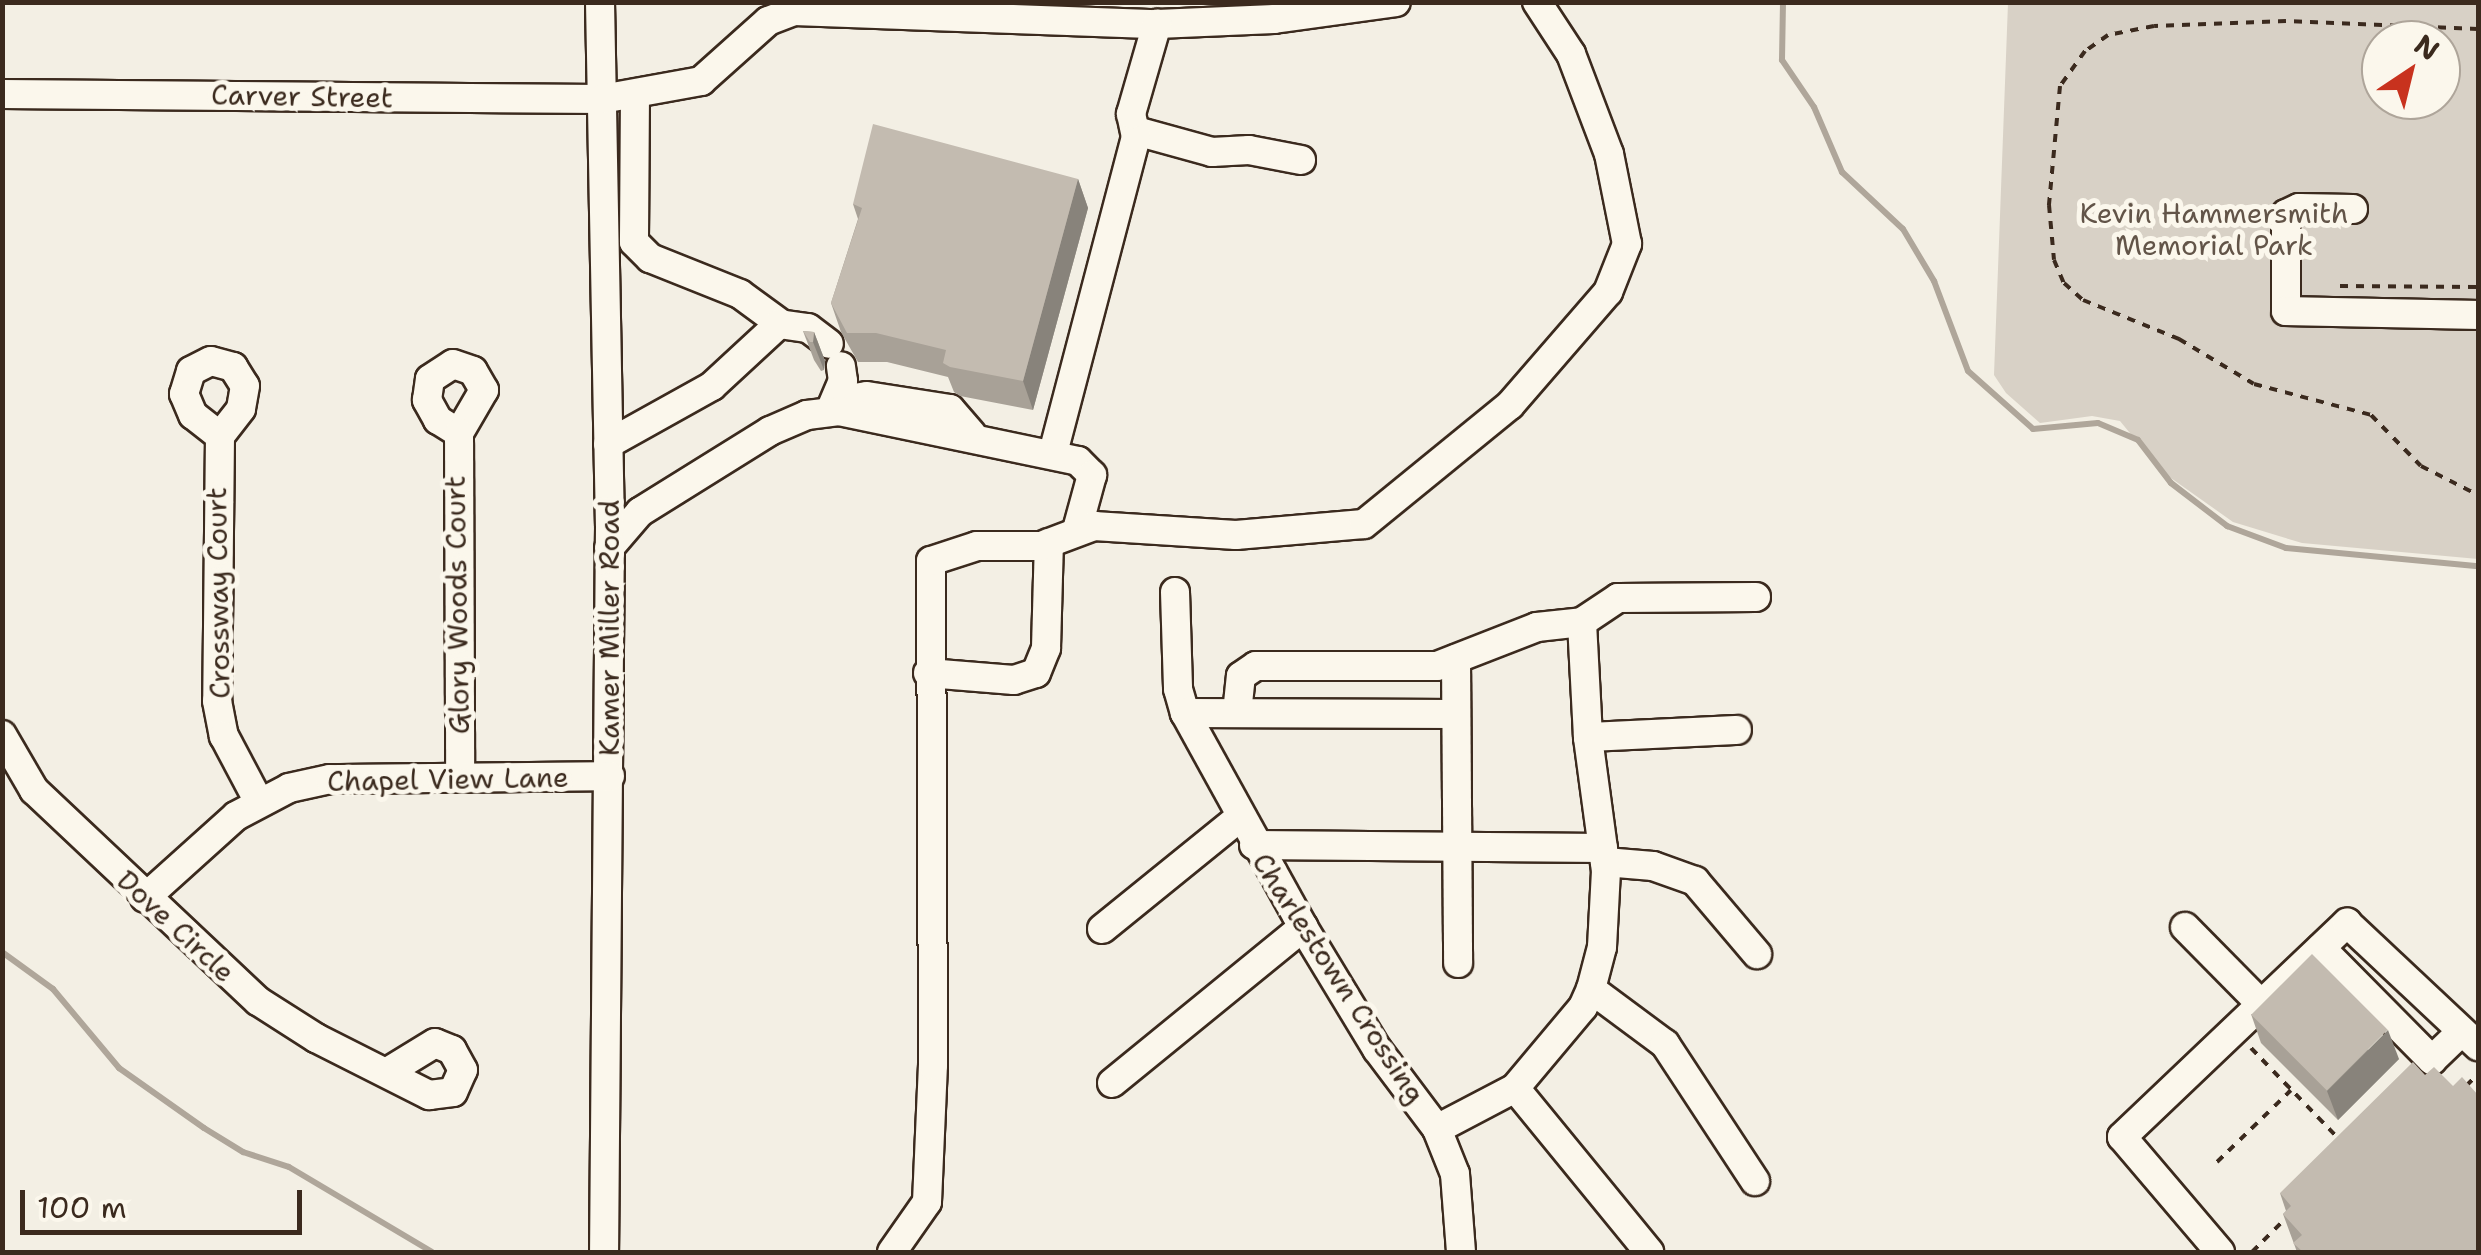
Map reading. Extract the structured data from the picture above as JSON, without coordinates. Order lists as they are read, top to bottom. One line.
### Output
{"streets":{"street":["Carver Street","Crossway Court","Glory Woods Court","Kamer Miller Road","Chapel View Lane","Dove Circle","Charlestown Crossing"]},"crossings":[["Carver Street","Kamer Miller Road"],["Crossway Court","Chapel View Lane"],["Glory Woods Court","Chapel View Lane"],["Kamer Miller Road","Chapel View Lane"],["Chapel View Lane","Dove Circle"]],"parks":["Kevin Hammersmith Memorial Park"],"scale_bar":"100 m","north":"top right"}
